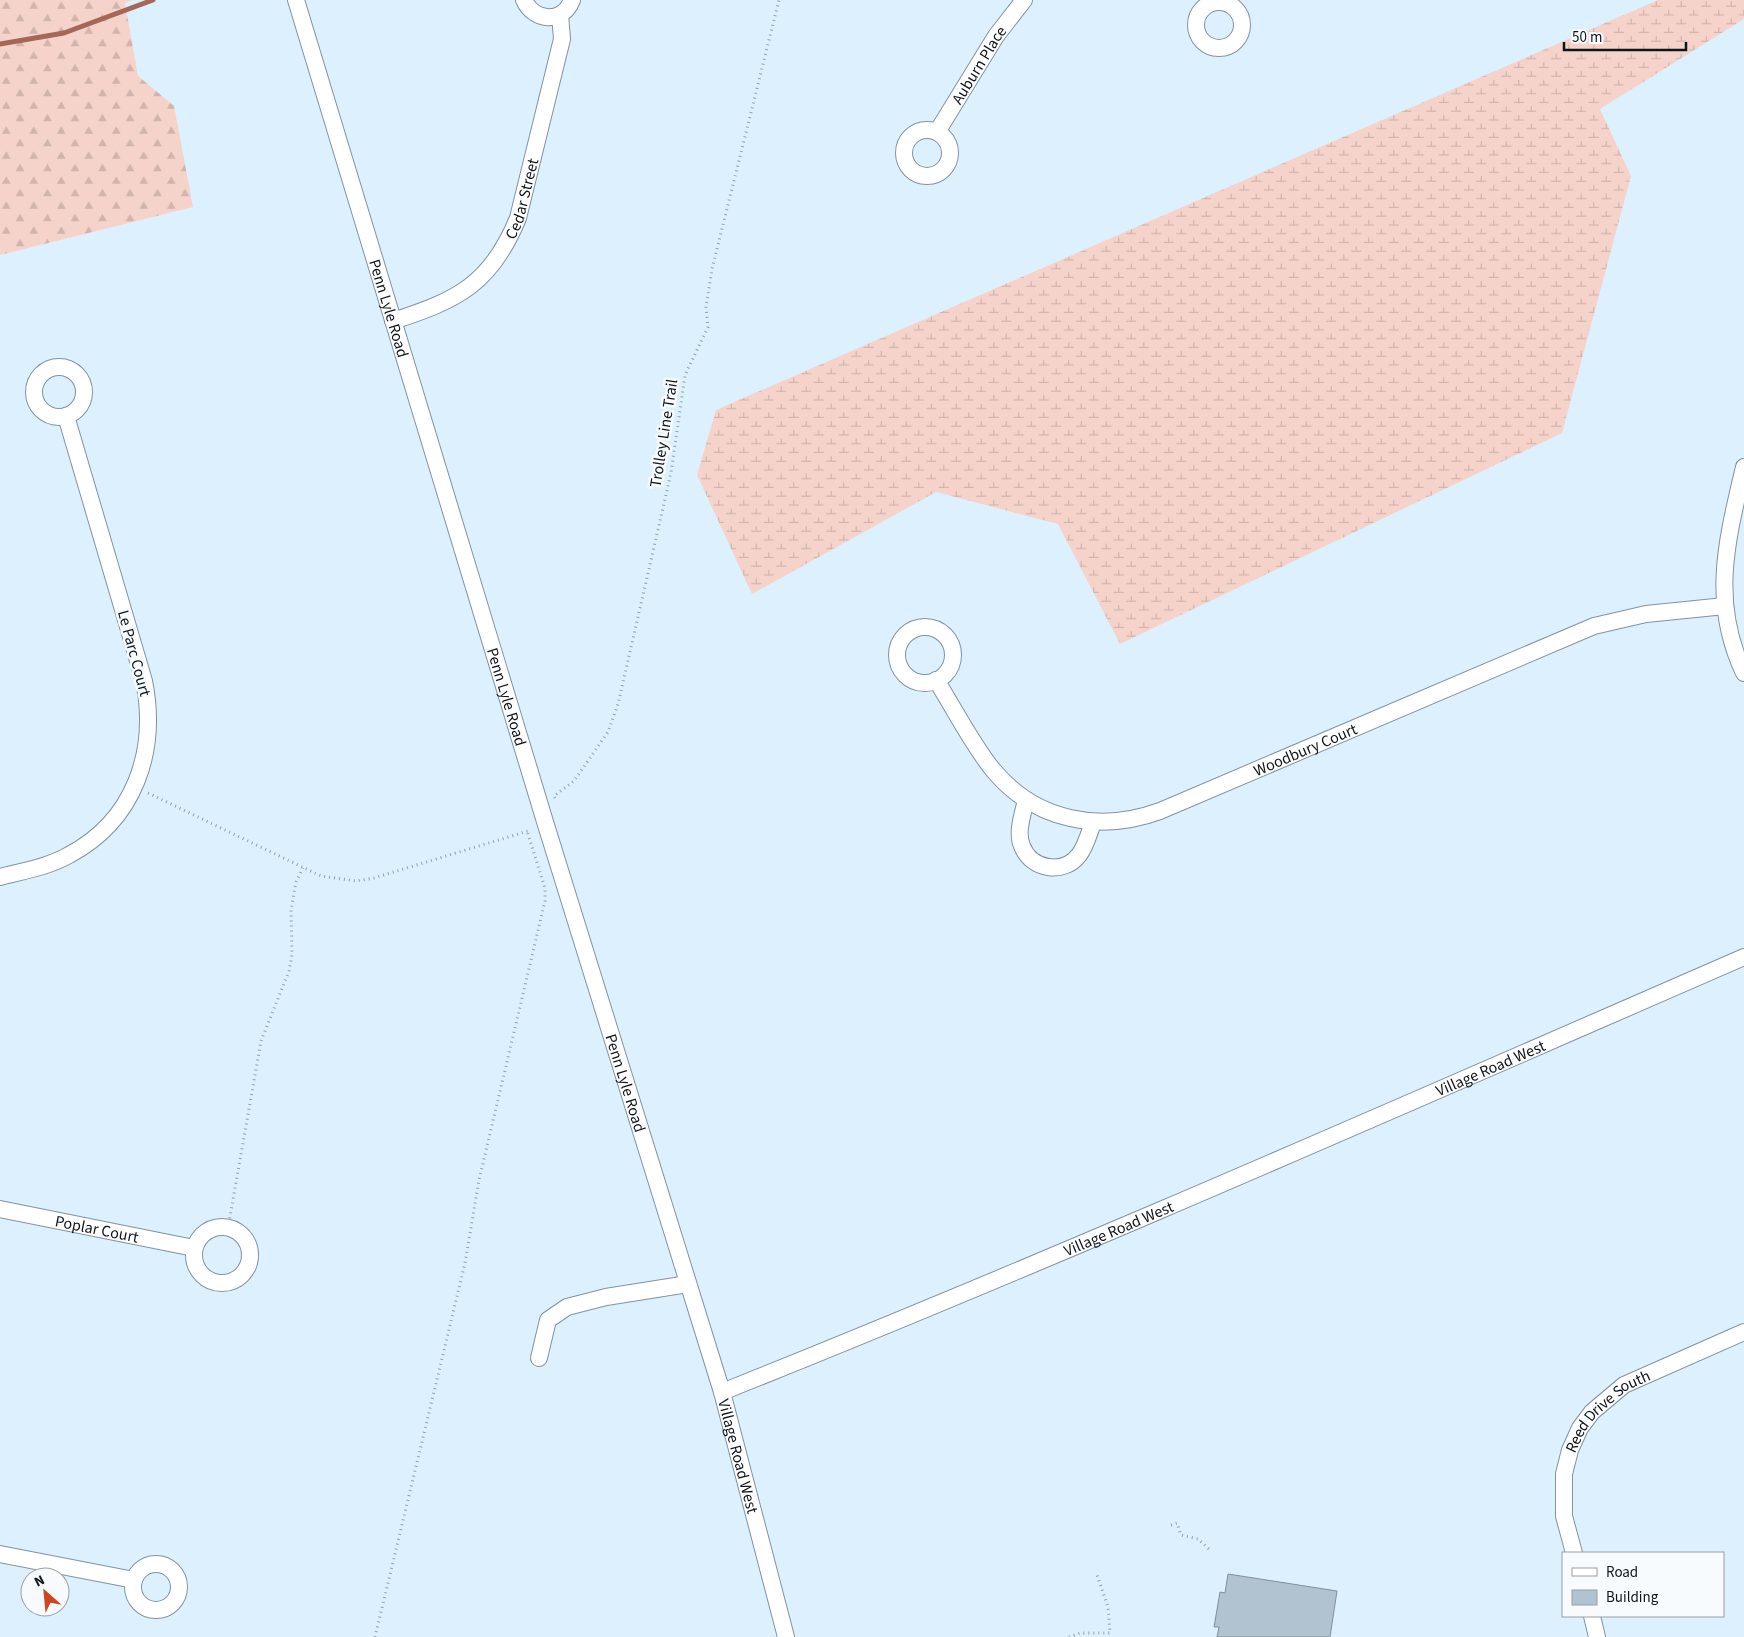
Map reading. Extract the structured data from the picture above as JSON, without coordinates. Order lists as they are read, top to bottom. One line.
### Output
{"streets":{"street":["Auburn Place","Cedar Street","Penn Lyle Road","Le Parc Court","Woodbury Court","Village Road West","Poplar Court","Reed Drive South"],"path":["Trolley Line Trail"]},"crossings":[["Cedar Street","Penn Lyle Road"],["Penn Lyle Road","Village Road West"]],"legend":["Road","Building"],"scale_bar":"50 m","north":"top left"}
